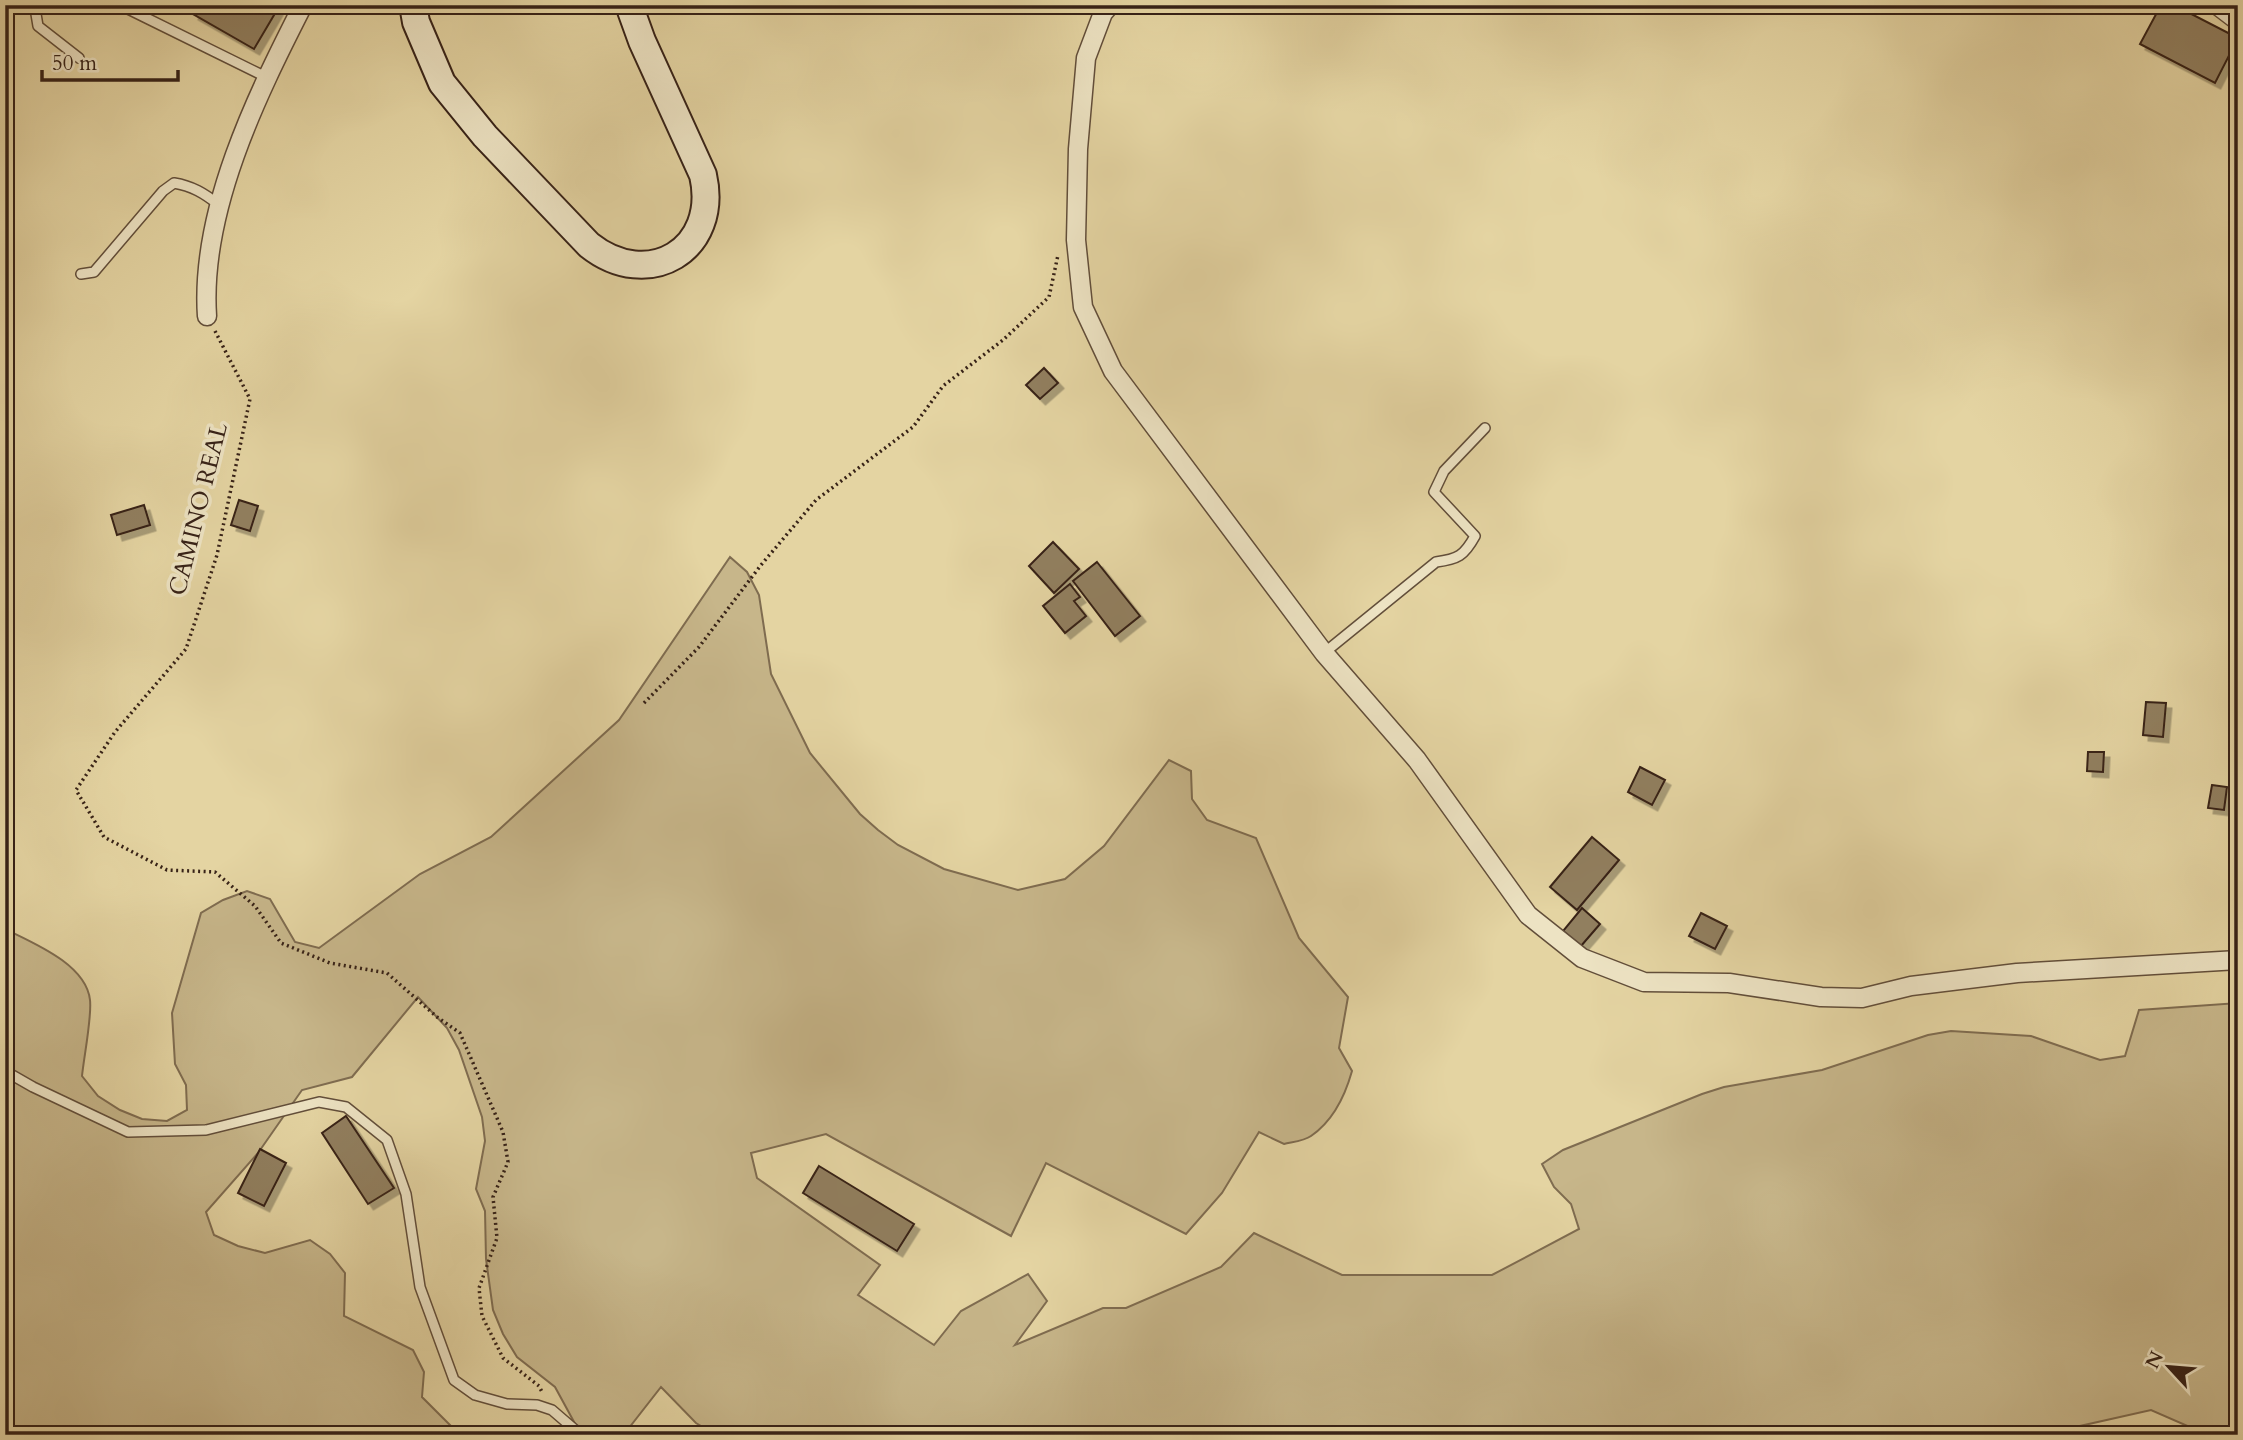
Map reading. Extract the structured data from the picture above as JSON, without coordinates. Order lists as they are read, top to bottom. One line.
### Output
{"streets":{"path":["CAMINO REAL"]},"scale_bar":"50 m","north":"top left"}
